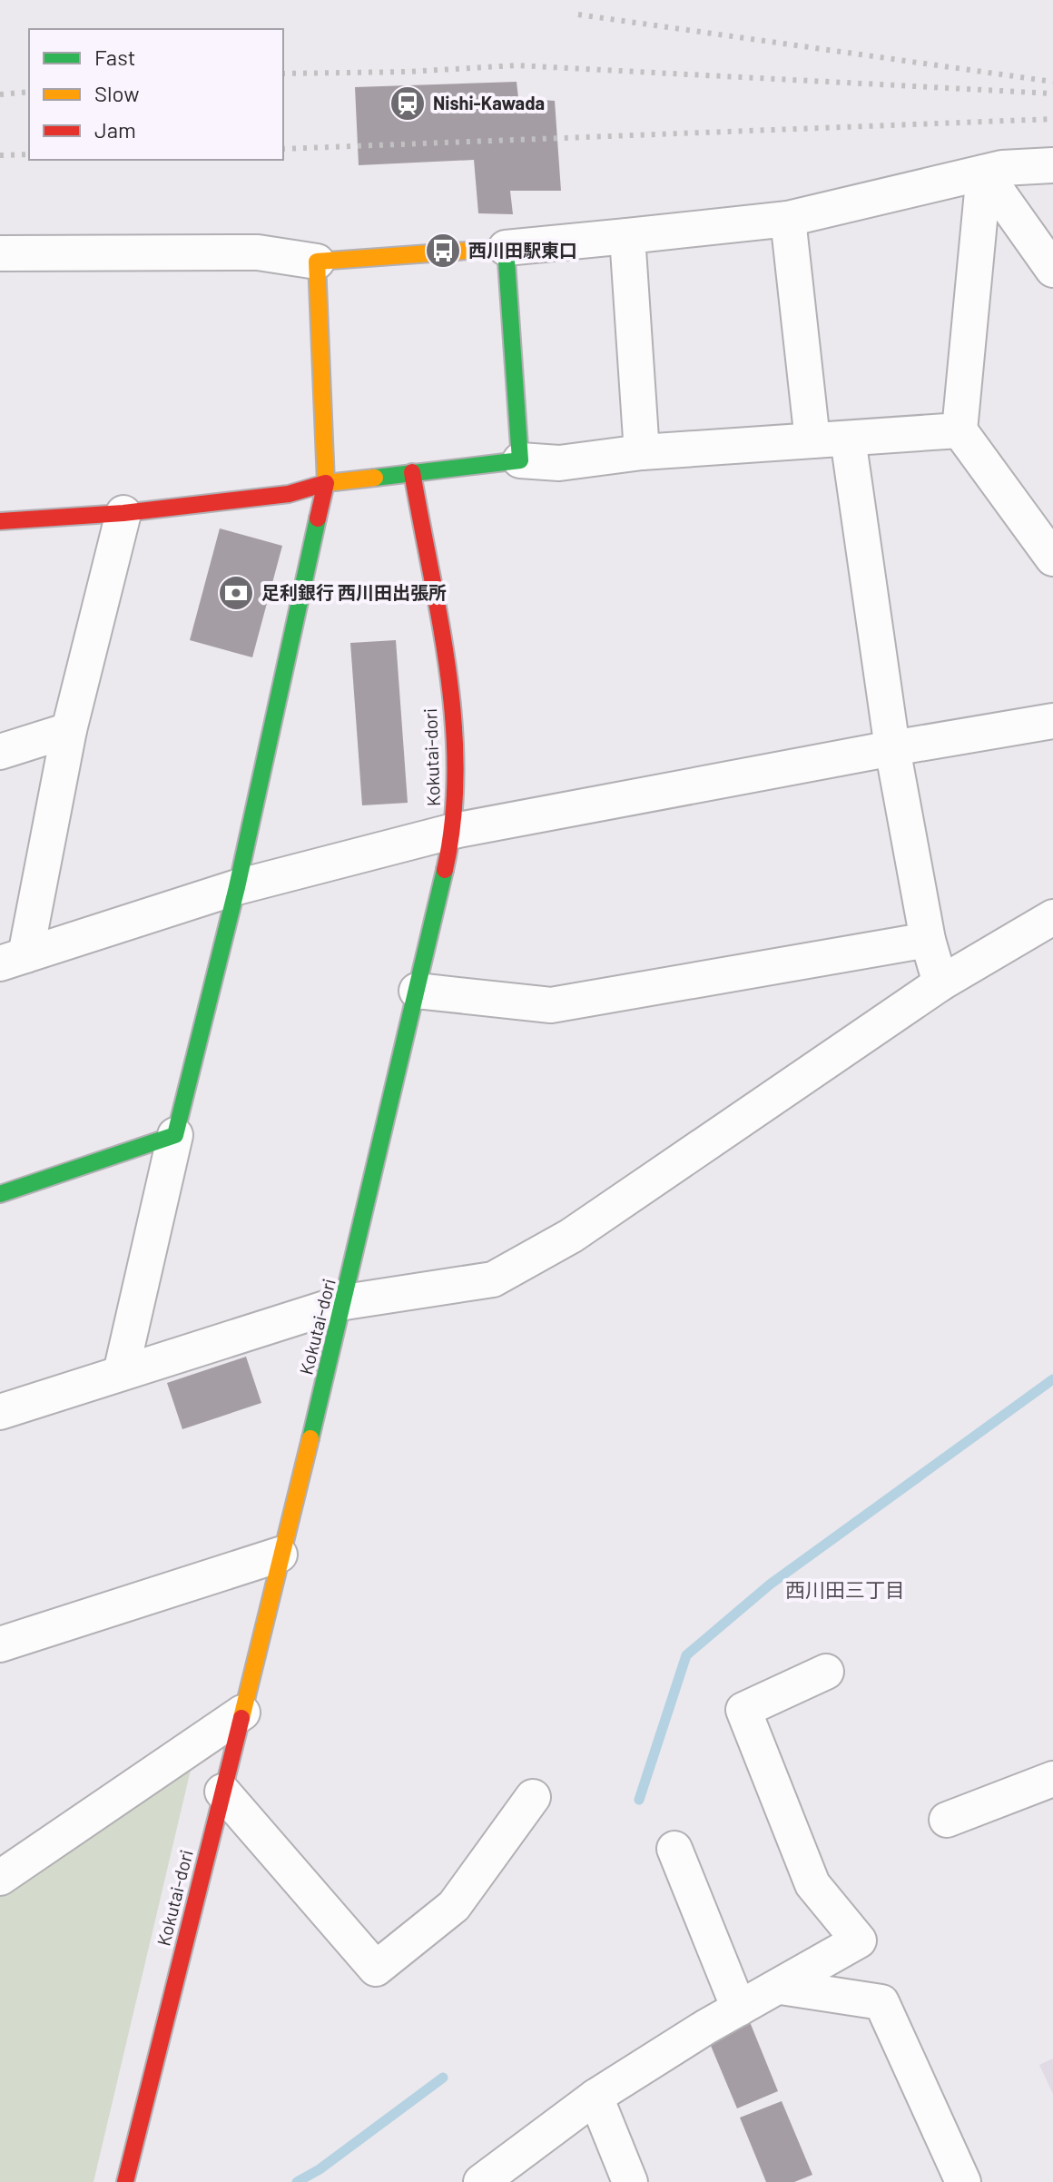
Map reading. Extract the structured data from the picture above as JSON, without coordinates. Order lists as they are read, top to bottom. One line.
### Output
{"streets":{"street":["Kokutai-dori"]},"districts":["西川田三丁目"],"places":{"station":["Nishi-Kawada"],"bus stop":["西川田駅東口"],"bank":["足利銀行 西川田出張所"]},"legend":["Fast","Slow","Jam"]}
